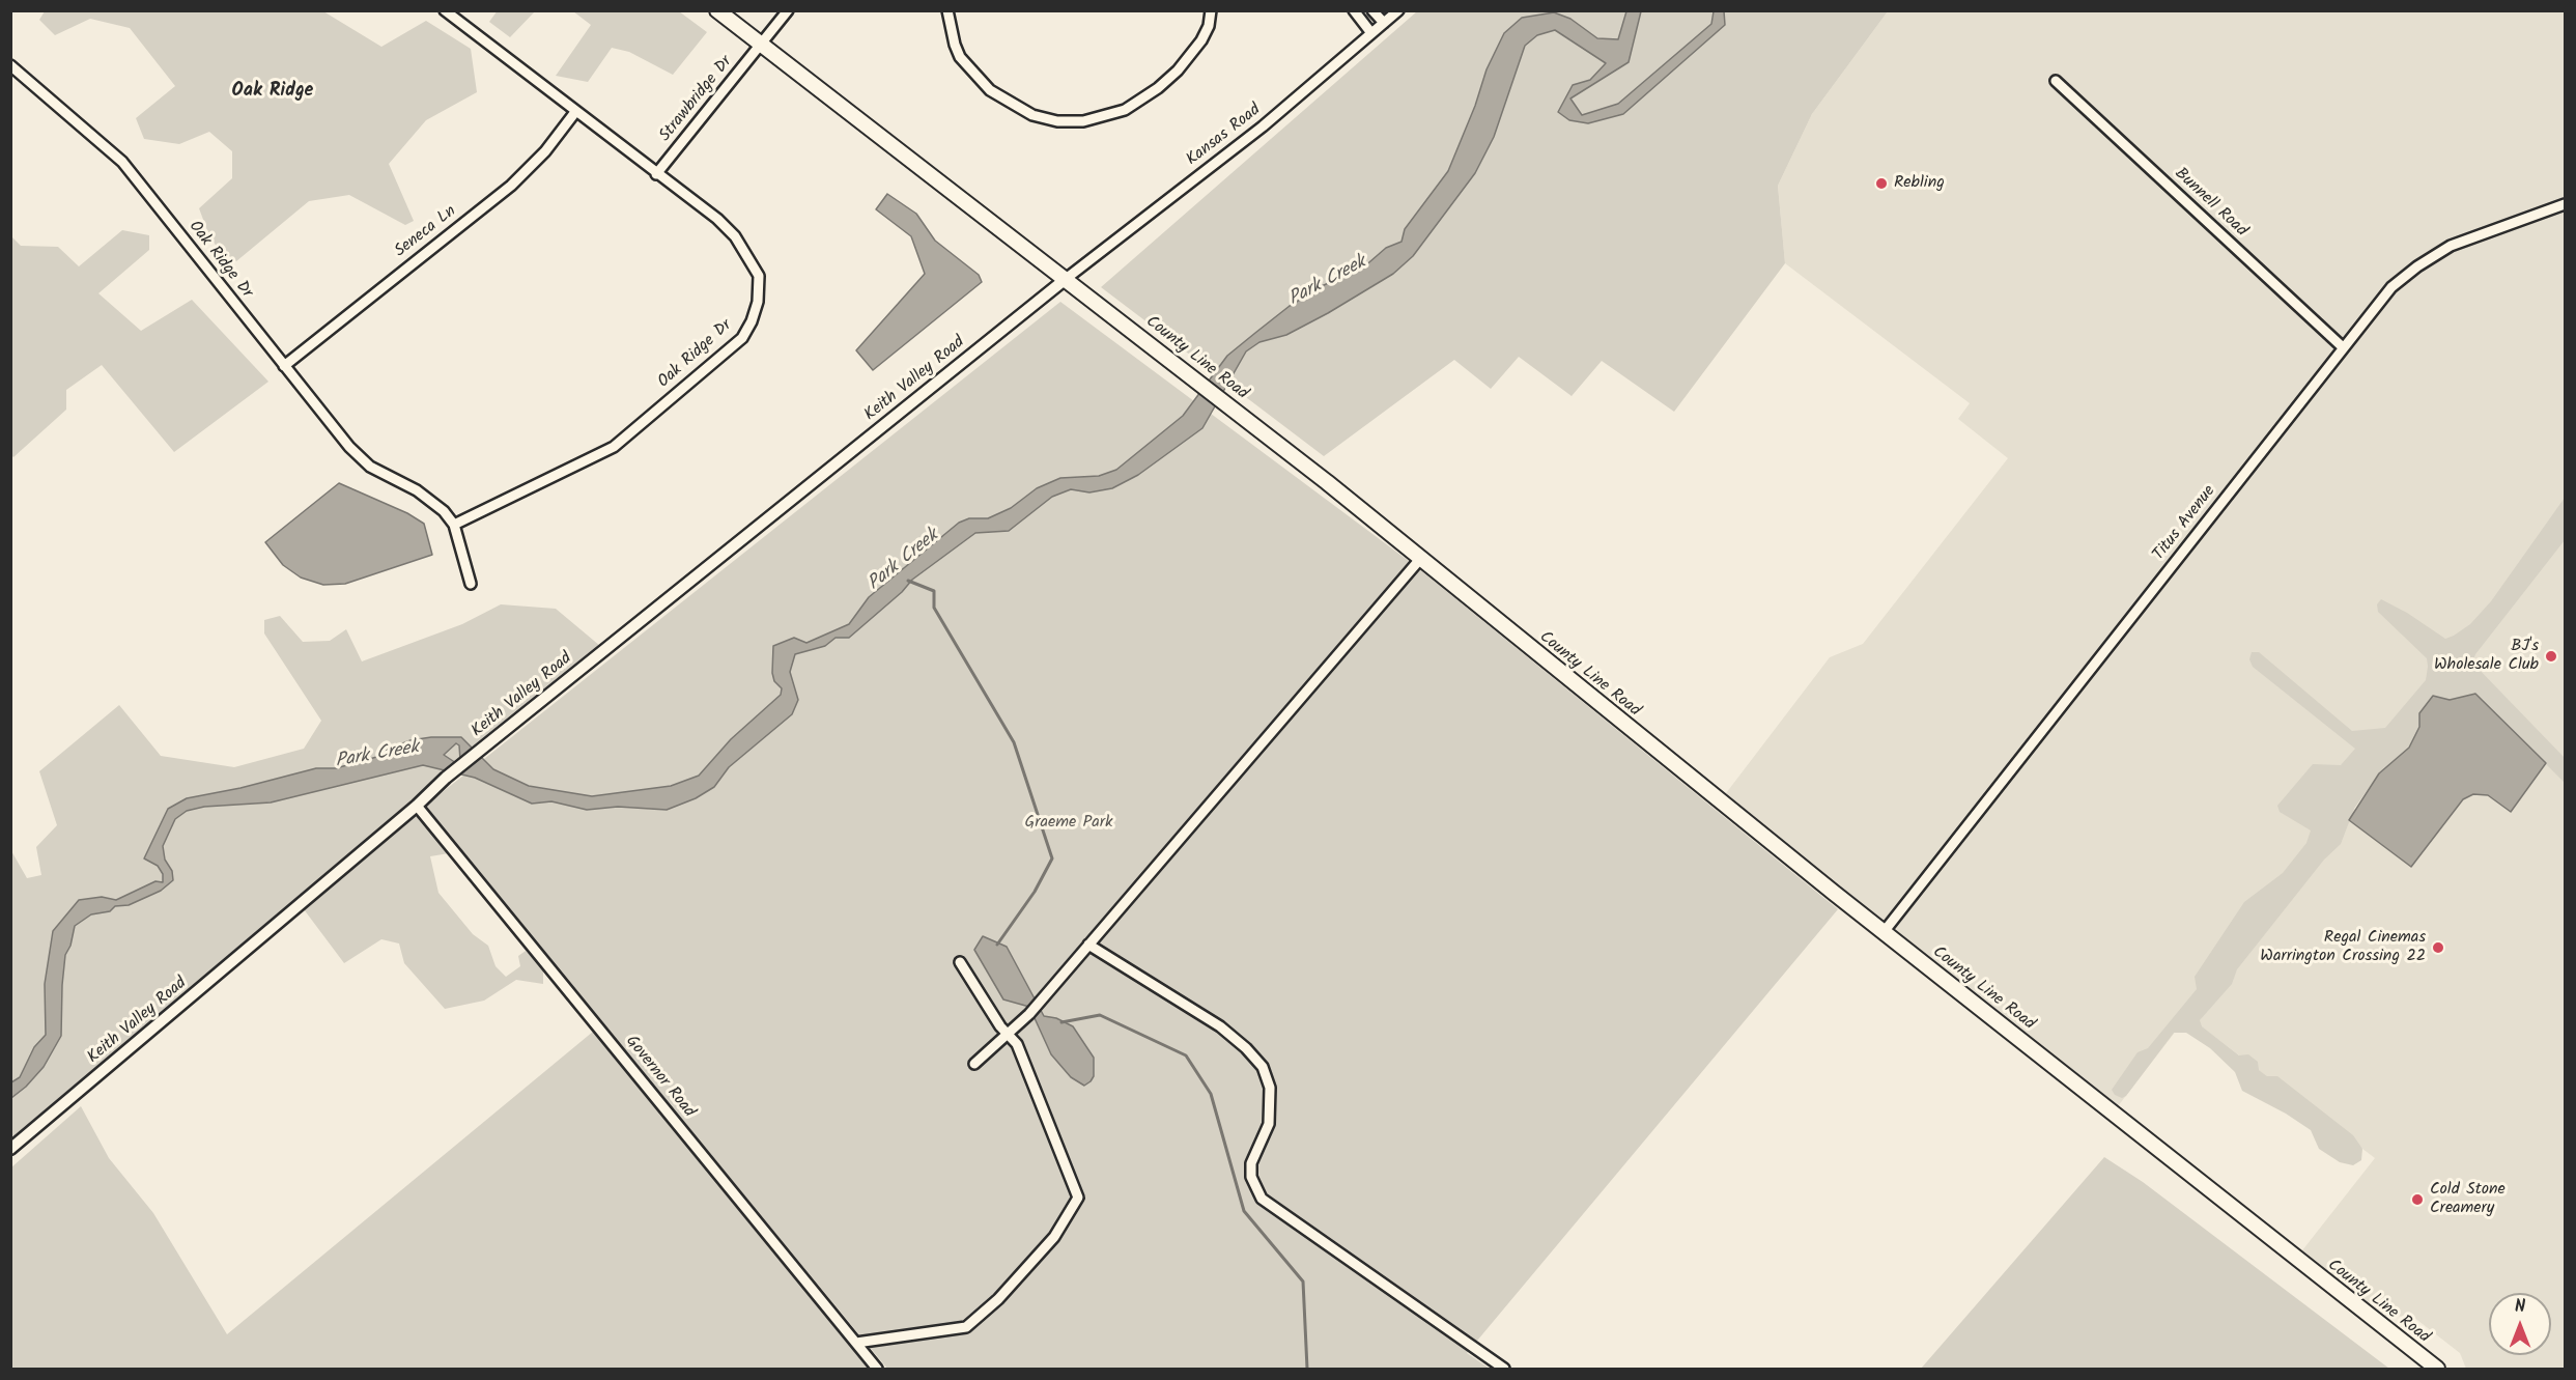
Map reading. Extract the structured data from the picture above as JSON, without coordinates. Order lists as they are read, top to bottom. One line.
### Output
{"streets":{"main road":["County Line Road"],"street":["Strawbridge Dr","Kansas Road","Bunnell Road","Seneca Ln","Oak Ridge Dr","Keith Valley Road","Titus Avenue","Governor Road"]},"crossings":[["Strawbridge Dr","Oak Ridge Dr"],["Strawbridge Dr","County Line Road"],["Kansas Road","County Line Road"],["Kansas Road","Keith Valley Road"],["Bunnell Road","Titus Avenue"],["Seneca Ln","Oak Ridge Dr"],["County Line Road","Keith Valley Road"],["County Line Road","Titus Avenue"],["Keith Valley Road","Governor Road"]],"districts":["Oak Ridge"],"water":["Park Creek"],"parks":["Graeme Park"],"places":["Rebling","BJ's Wholesale Club","Regal Cinemas Warrington Crossing 22","Cold Stone Creamery"],"north":"top"}
